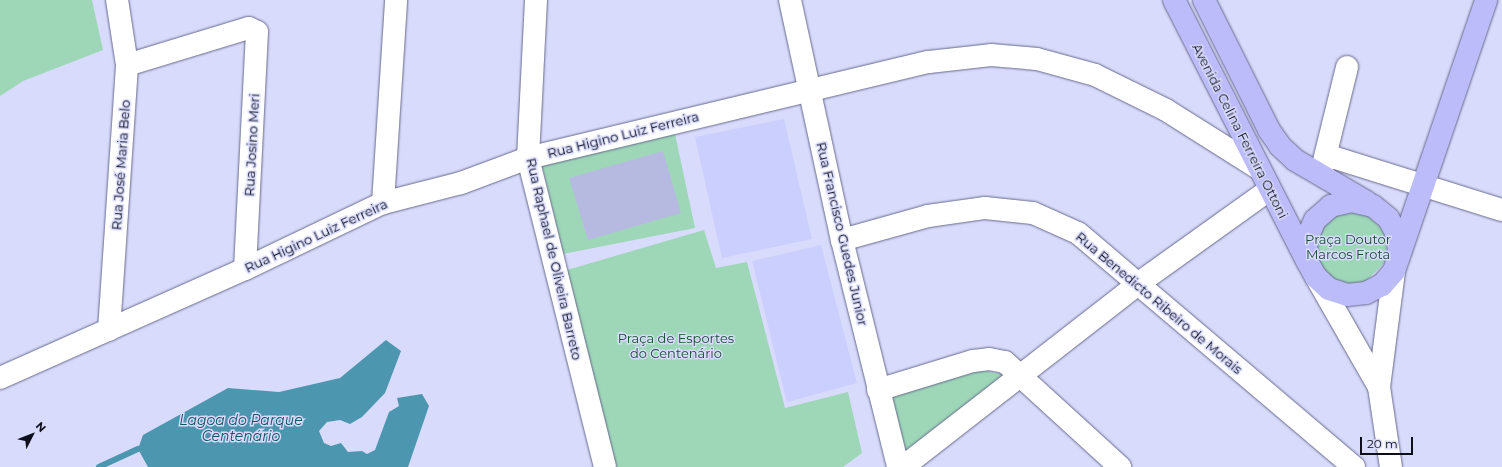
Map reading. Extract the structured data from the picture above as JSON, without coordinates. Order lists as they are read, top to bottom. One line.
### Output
{"streets":{"main road":["Avenida Celina Ferreira Ottoni"],"street":["Rua Higino Luiz Ferreira","Rua Josino Meri","Rua José Maria Belo","Rua Francisco Guedes Junior","Rua Raphael de Oliveira Barreto","Rua Benedicto Ribeiro de Morais"]},"crossings":[["Avenida Celina Ferreira Ottoni","Rua Higino Luiz Ferreira"],["Rua Higino Luiz Ferreira","Rua Josino Meri"],["Rua Higino Luiz Ferreira","Rua José Maria Belo"],["Rua Higino Luiz Ferreira","Rua Francisco Guedes Junior"],["Rua Higino Luiz Ferreira","Rua Raphael de Oliveira Barreto"],["Rua Josino Meri","Rua José Maria Belo"],["Rua Francisco Guedes Junior","Rua Benedicto Ribeiro de Morais"]],"water":["Lagoa do Parque Centenário"],"parks":["Praça Doutor Marcos Frota","Praça de Esportes do Centenário"],"scale_bar":"20 m","north":"top right"}
